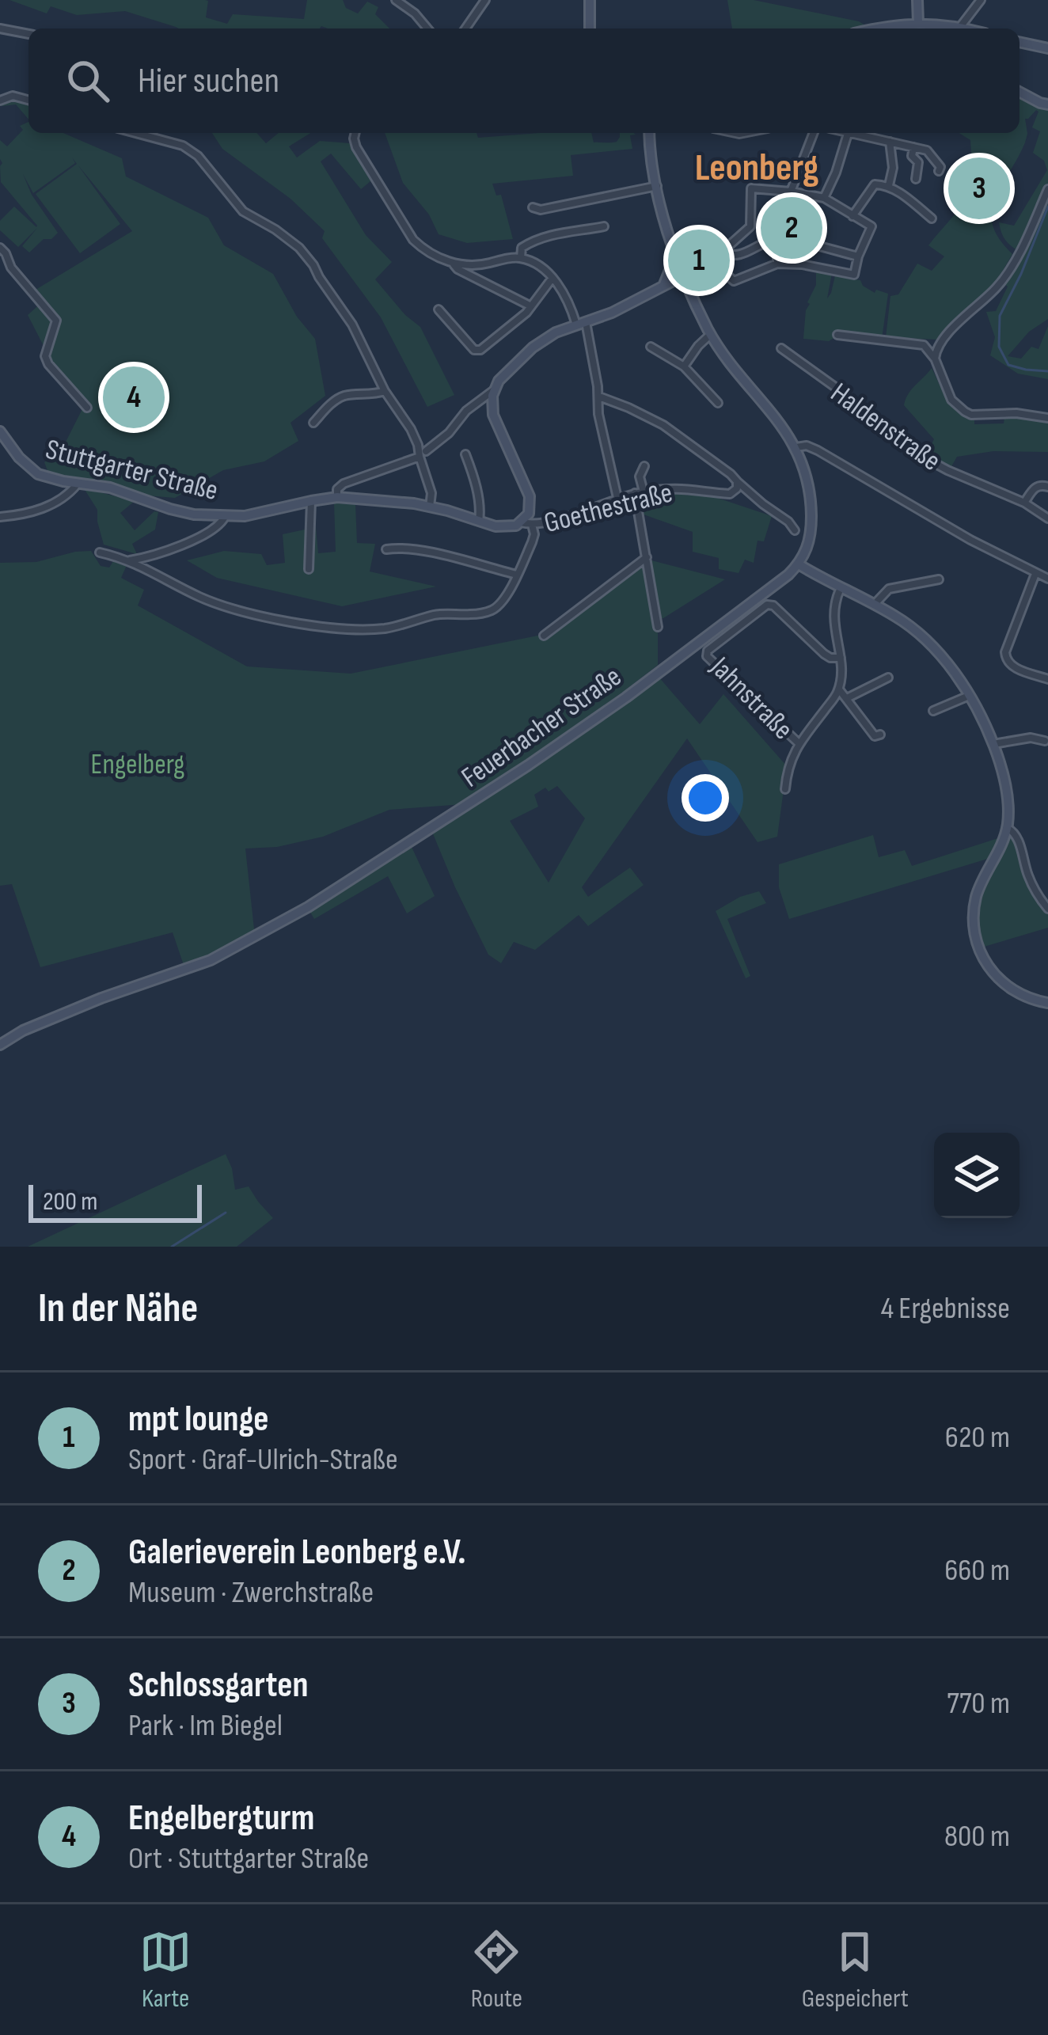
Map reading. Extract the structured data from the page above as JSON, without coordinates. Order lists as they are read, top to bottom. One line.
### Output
{"streets":{"main road":["Stuttgarter Straße","Feuerbacher Straße"],"street":["Haldenstraße","Goethestraße","Jahnstraße"]},"crossings":[["Stuttgarter Straße","Goethestraße"]],"districts":["Leonberg"],"parks":["Engelberg"],"scale_bar":"200 m","page":{"search":"Hier suchen","pins":["3","2","1","4"],"scale":"200 m","heading":["In der Nähe","4 Ergebnisse"],"list":[{"mark":"1","name":"mpt lounge","note":"Sport · Graf-Ulrich-Straße","value":"620 m"},{"mark":"2","name":"Galerieverein Leonberg e.V.","note":"Museum · Zwerchstraße","value":"660 m"},{"mark":"3","name":"Schlossgarten","note":"Park · Im Biegel","value":"770 m"},{"mark":"4","name":"Engelbergturm","note":"Ort · Stuttgarter Straße","value":"800 m"}],"nav":["Karte","Route","Gespeichert"]}}
